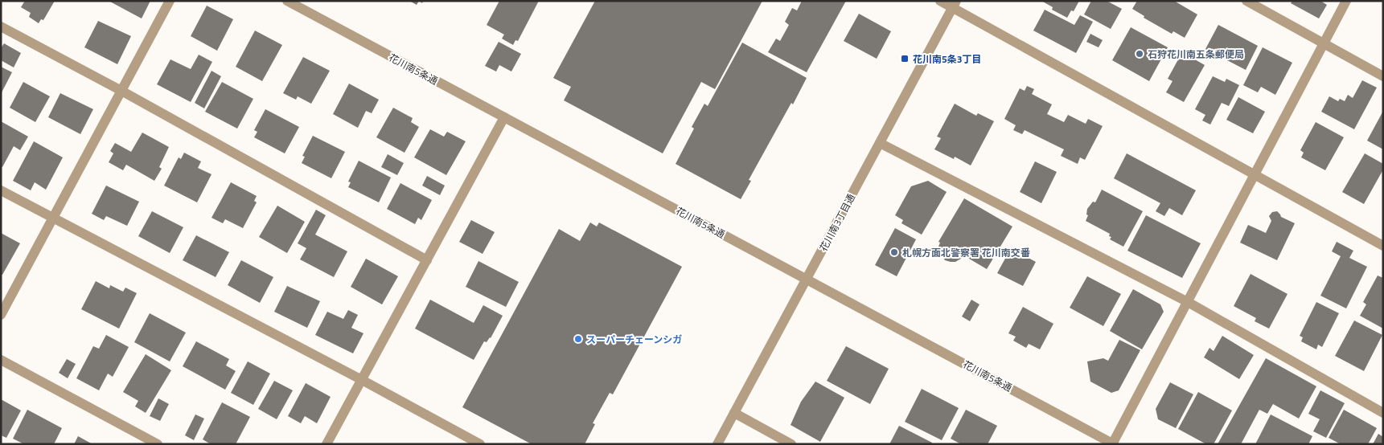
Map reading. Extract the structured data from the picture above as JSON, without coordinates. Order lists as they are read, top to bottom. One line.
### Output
{"streets":{"street":["花川南5条通","花川南3丁目通"]},"crossings":[["花川南5条通","花川南3丁目通"]],"places":{"other":["石狩花川南五条郵便局","札幌方面北警察署 花川南交番","スーパーチェーンシガ"],"transit":["花川南5条3丁目"]}}
